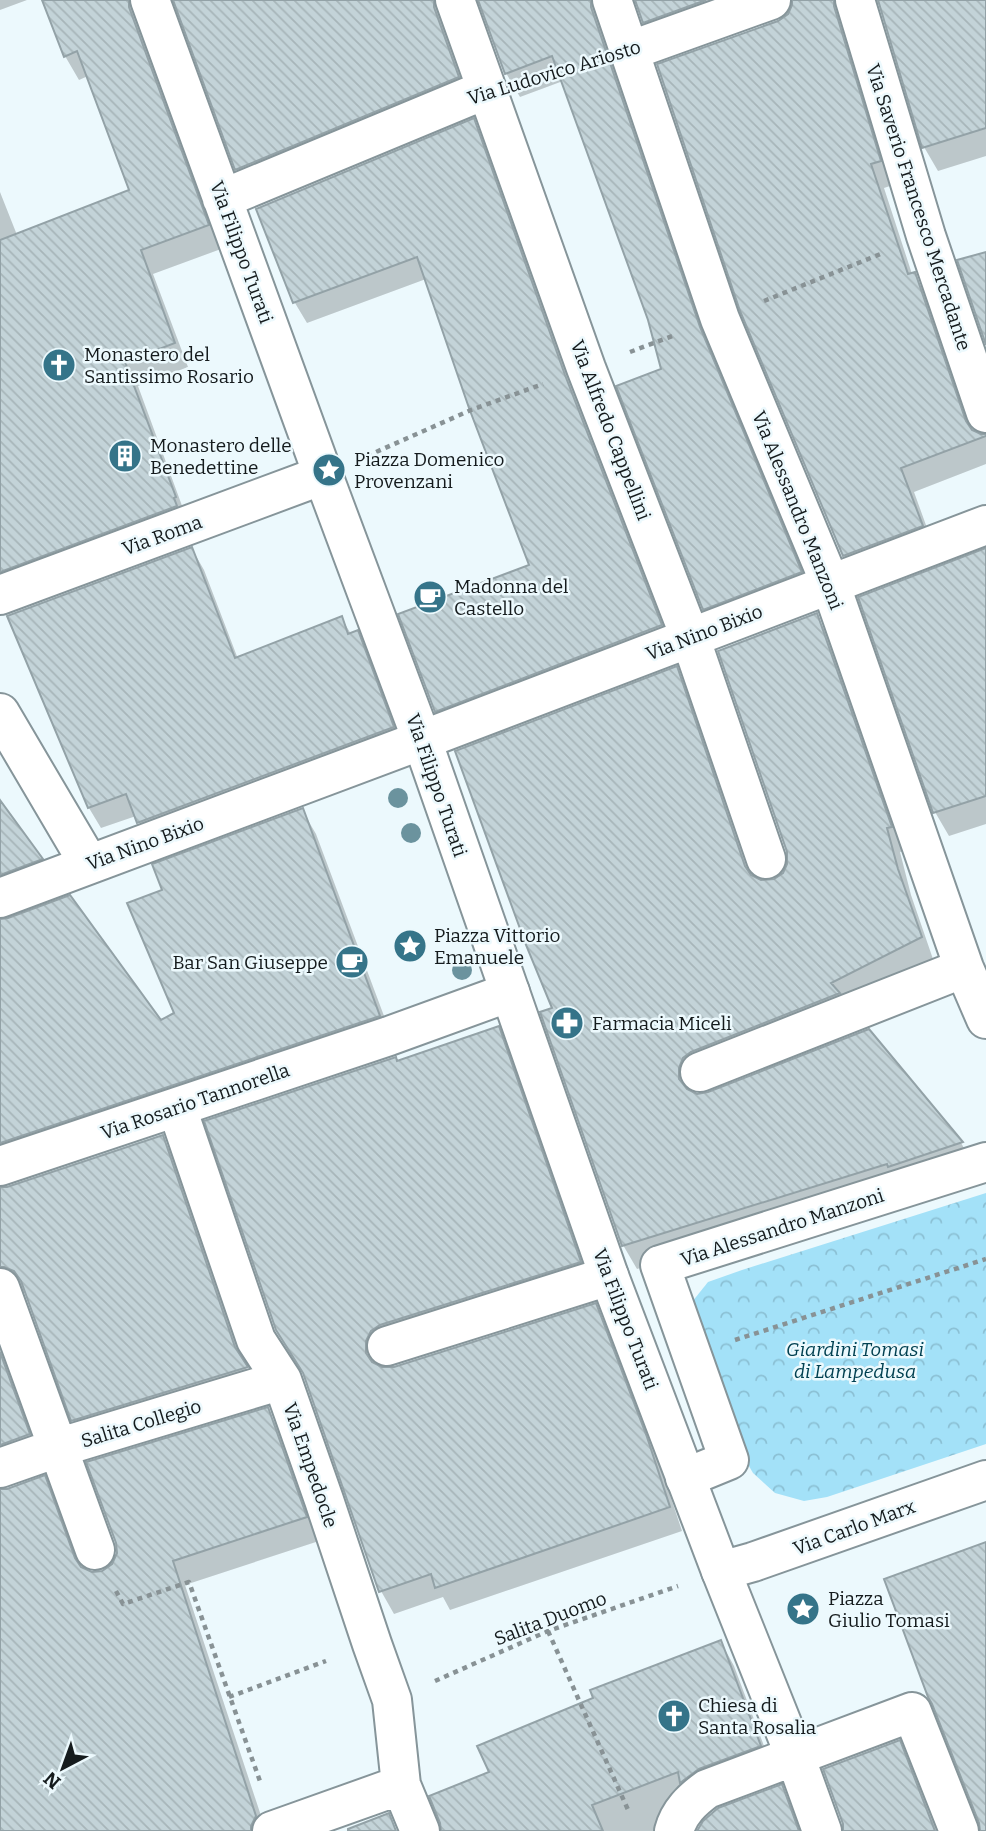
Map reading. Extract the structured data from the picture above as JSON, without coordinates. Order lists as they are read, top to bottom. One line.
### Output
{"streets":{"street":["Via Ludovico Ariosto","Via Saverio Francesco Mercadante","Via Filippo Turati","Via Alfredo Cappellini","Via Alessandro Manzoni","Via Roma","Via Nino Bixio","Via Rosario Tannorella","Salita Collegio","Via Empedocle","Via Carlo Marx"],"path":["Salita Duomo"]},"crossings":[["Via Ludovico Ariosto","Via Filippo Turati"],["Via Ludovico Ariosto","Via Alfredo Cappellini"],["Via Ludovico Ariosto","Via Alessandro Manzoni"],["Via Filippo Turati","Via Alessandro Manzoni"],["Via Filippo Turati","Via Roma"],["Via Filippo Turati","Via Nino Bixio"],["Via Filippo Turati","Via Rosario Tannorella"],["Via Filippo Turati","Via Carlo Marx"],["Via Filippo Turati","Salita Duomo"],["Via Alfredo Cappellini","Via Nino Bixio"],["Via Alessandro Manzoni","Via Nino Bixio"],["Via Rosario Tannorella","Via Empedocle"],["Salita Collegio","Via Empedocle"],["Via Empedocle","Salita Duomo"],["Via Carlo Marx","Salita Duomo"]],"parks":["Giardini Tomasi di Lampedusa"],"places":{"church":["Monastero del Santissimo Rosario","Chiesa di Santa Rosalia"],"building":["Monastero delle Benedettine"],"place":["Piazza Domenico Provenzani","Piazza Vittorio Emanuele","Piazza Giulio Tomasi"],"cafe":["Madonna del Castello","Bar San Giuseppe"],"pharmacy":["Farmacia Miceli"]},"north":"bottom left"}
